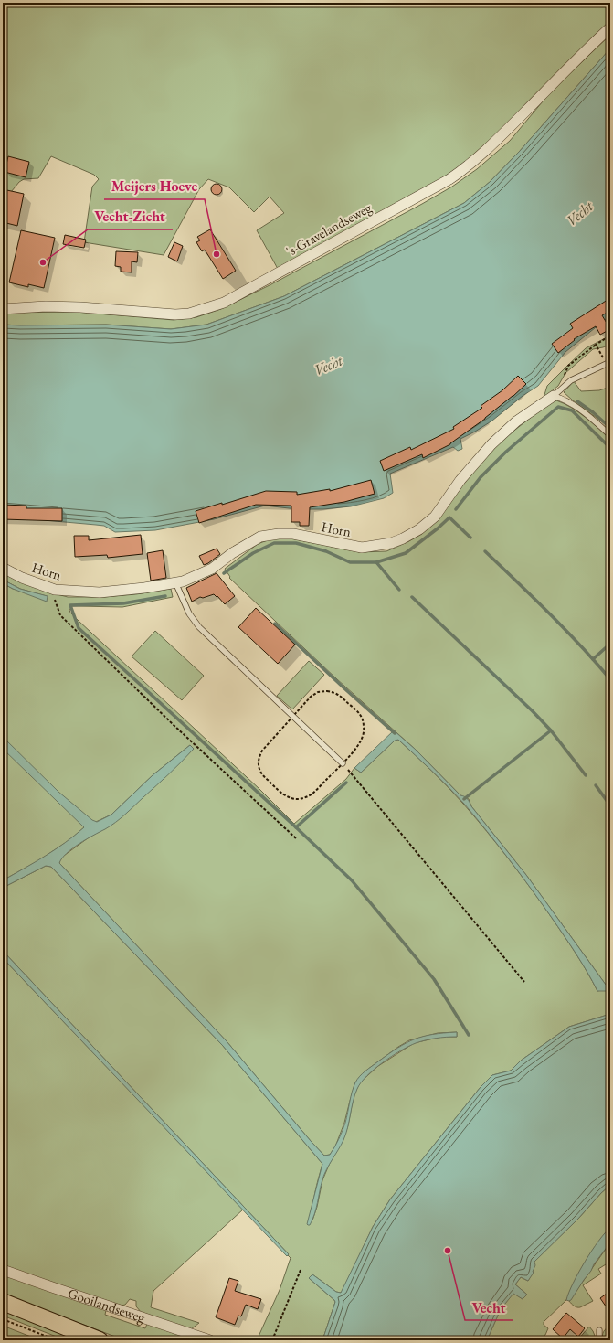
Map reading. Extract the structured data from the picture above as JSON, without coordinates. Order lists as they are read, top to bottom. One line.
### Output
{"streets":{"street":["'s-Gravelandseweg","Horn","Gooilandseweg"]},"water":["Vecht"],"places":["Meijers Hoeve","Vecht-Zicht","Vecht"]}
